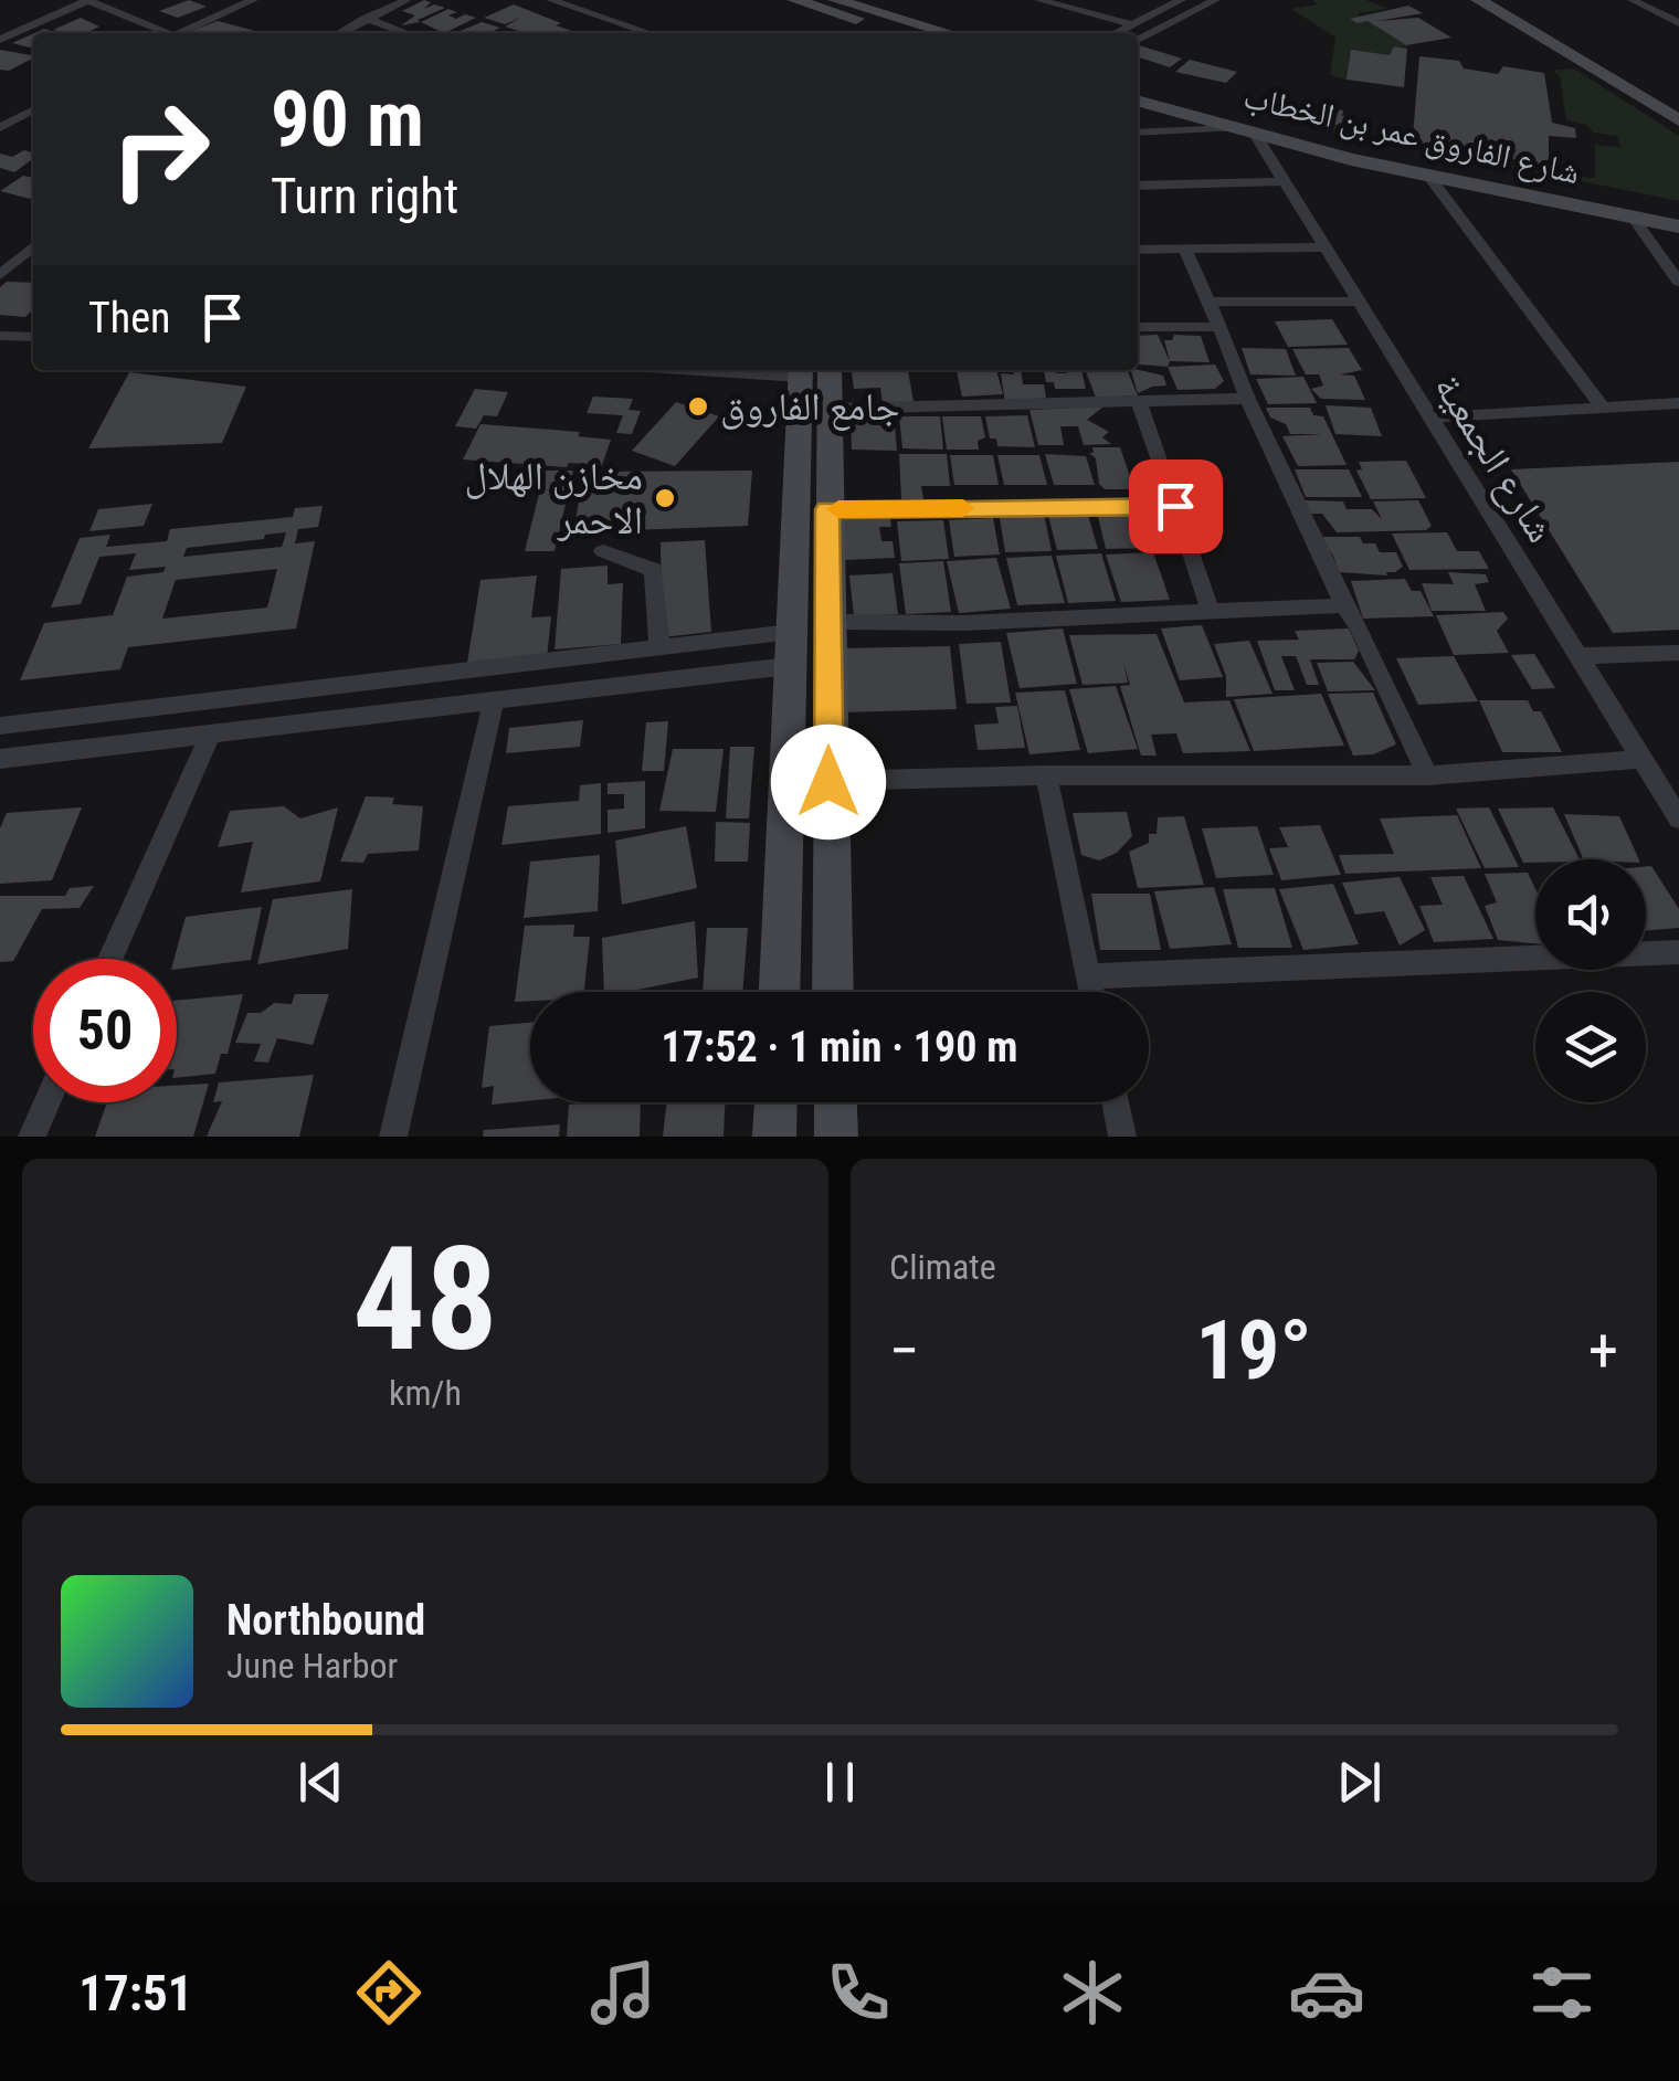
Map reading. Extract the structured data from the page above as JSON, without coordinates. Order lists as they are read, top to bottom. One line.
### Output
{"streets":{"main road":["شارع الفاروق عمر بن الخطاب"],"street":["شارع الجمعية"]},"crossings":[["شارع الفاروق عمر بن الخطاب","شارع الجمعية"]],"places":["جامع الفاروق","مخازن الهلال الاحمر"],"page":{"turn":["90 m","Turn right"],"then":"Then","limit":"50","trip":"17:52 · 1 min · 190 m","tile":[["48","km/h"],"Climate"],"heat":["−","19°","+"],"song":["Northbound","June Harbor"],"tabs":"17:51"}}
